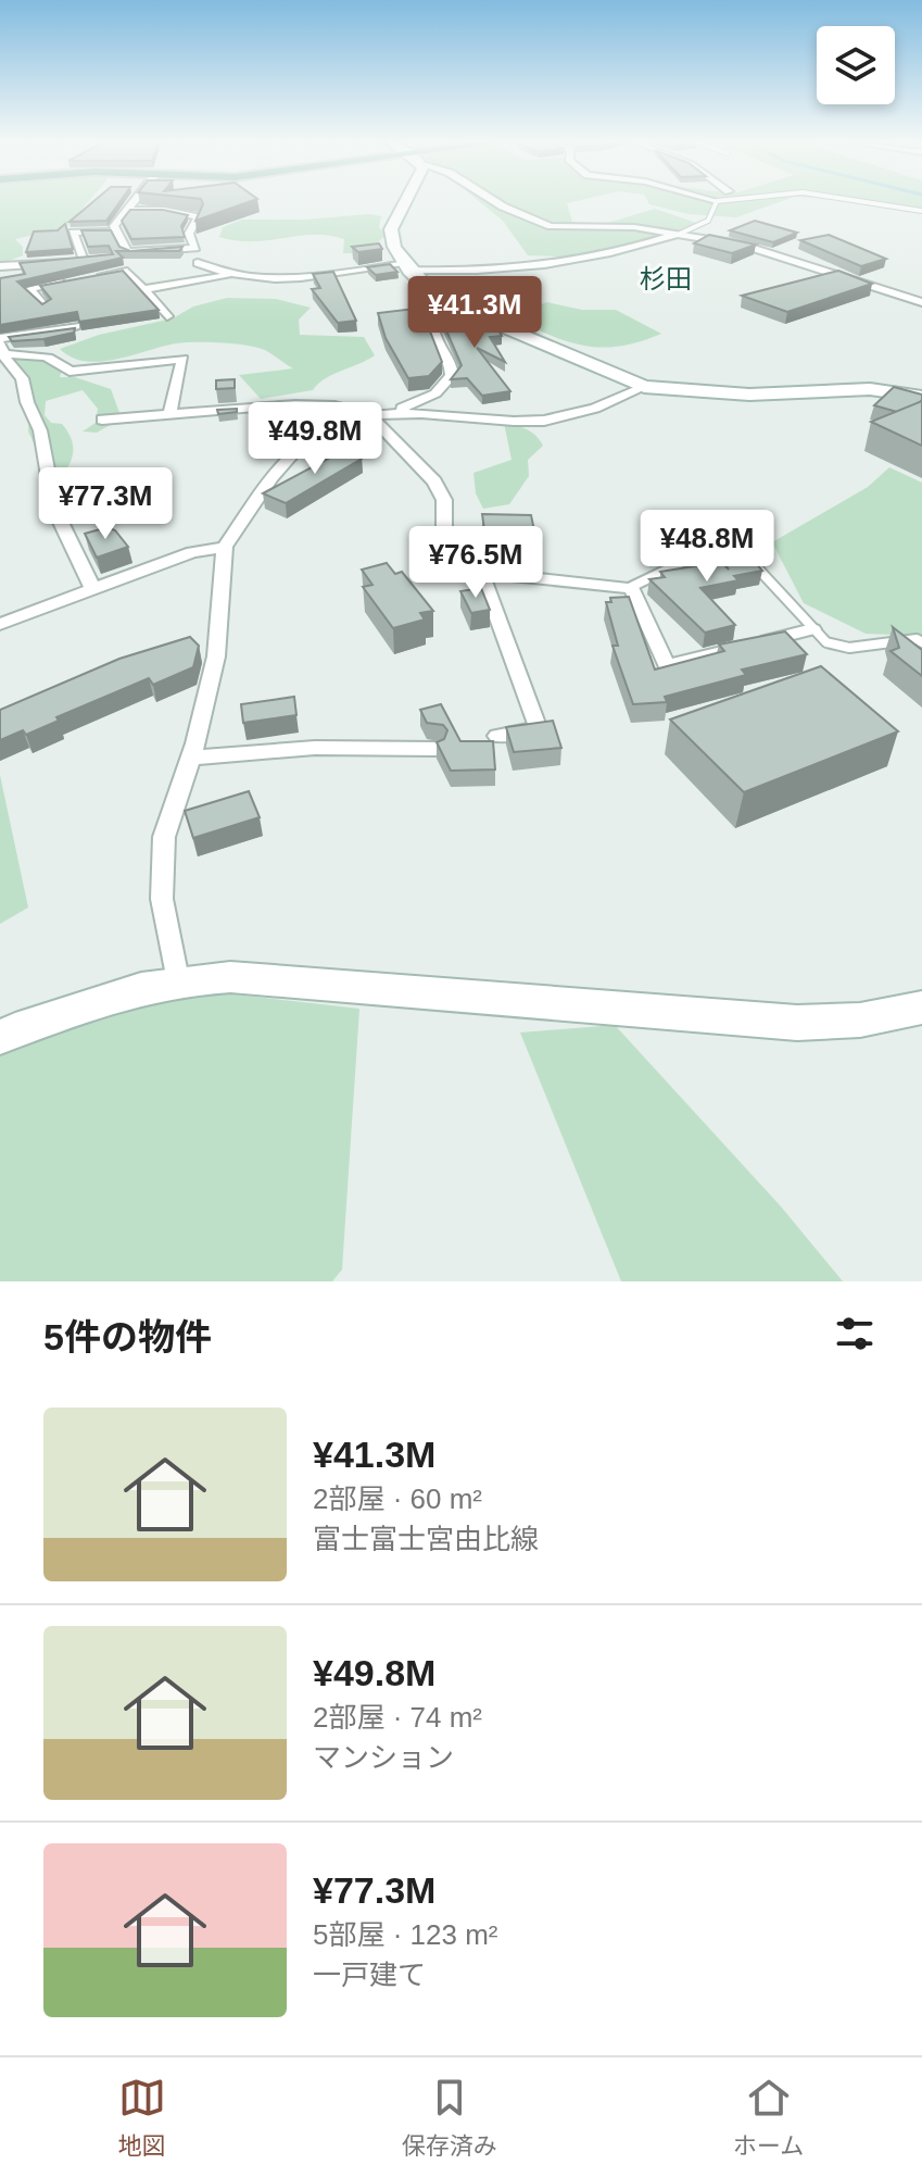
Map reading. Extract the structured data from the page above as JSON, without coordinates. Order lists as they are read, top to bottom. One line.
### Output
{"districts":["杉田"],"page":{"price":["¥41.3M","¥49.8M","¥77.3M","¥48.8M","¥76.5M"],"heading":"5件の物件","list":[{"name":"¥41.3M","note":"2部屋 · 60 m² · 富士富士宮由比線"},{"name":"¥49.8M","note":"2部屋 · 74 m² · マンション"},{"name":"¥77.3M","note":"5部屋 · 123 m² · 一戸建て"}],"tabs":["地図","保存済み","ホーム"]}}
